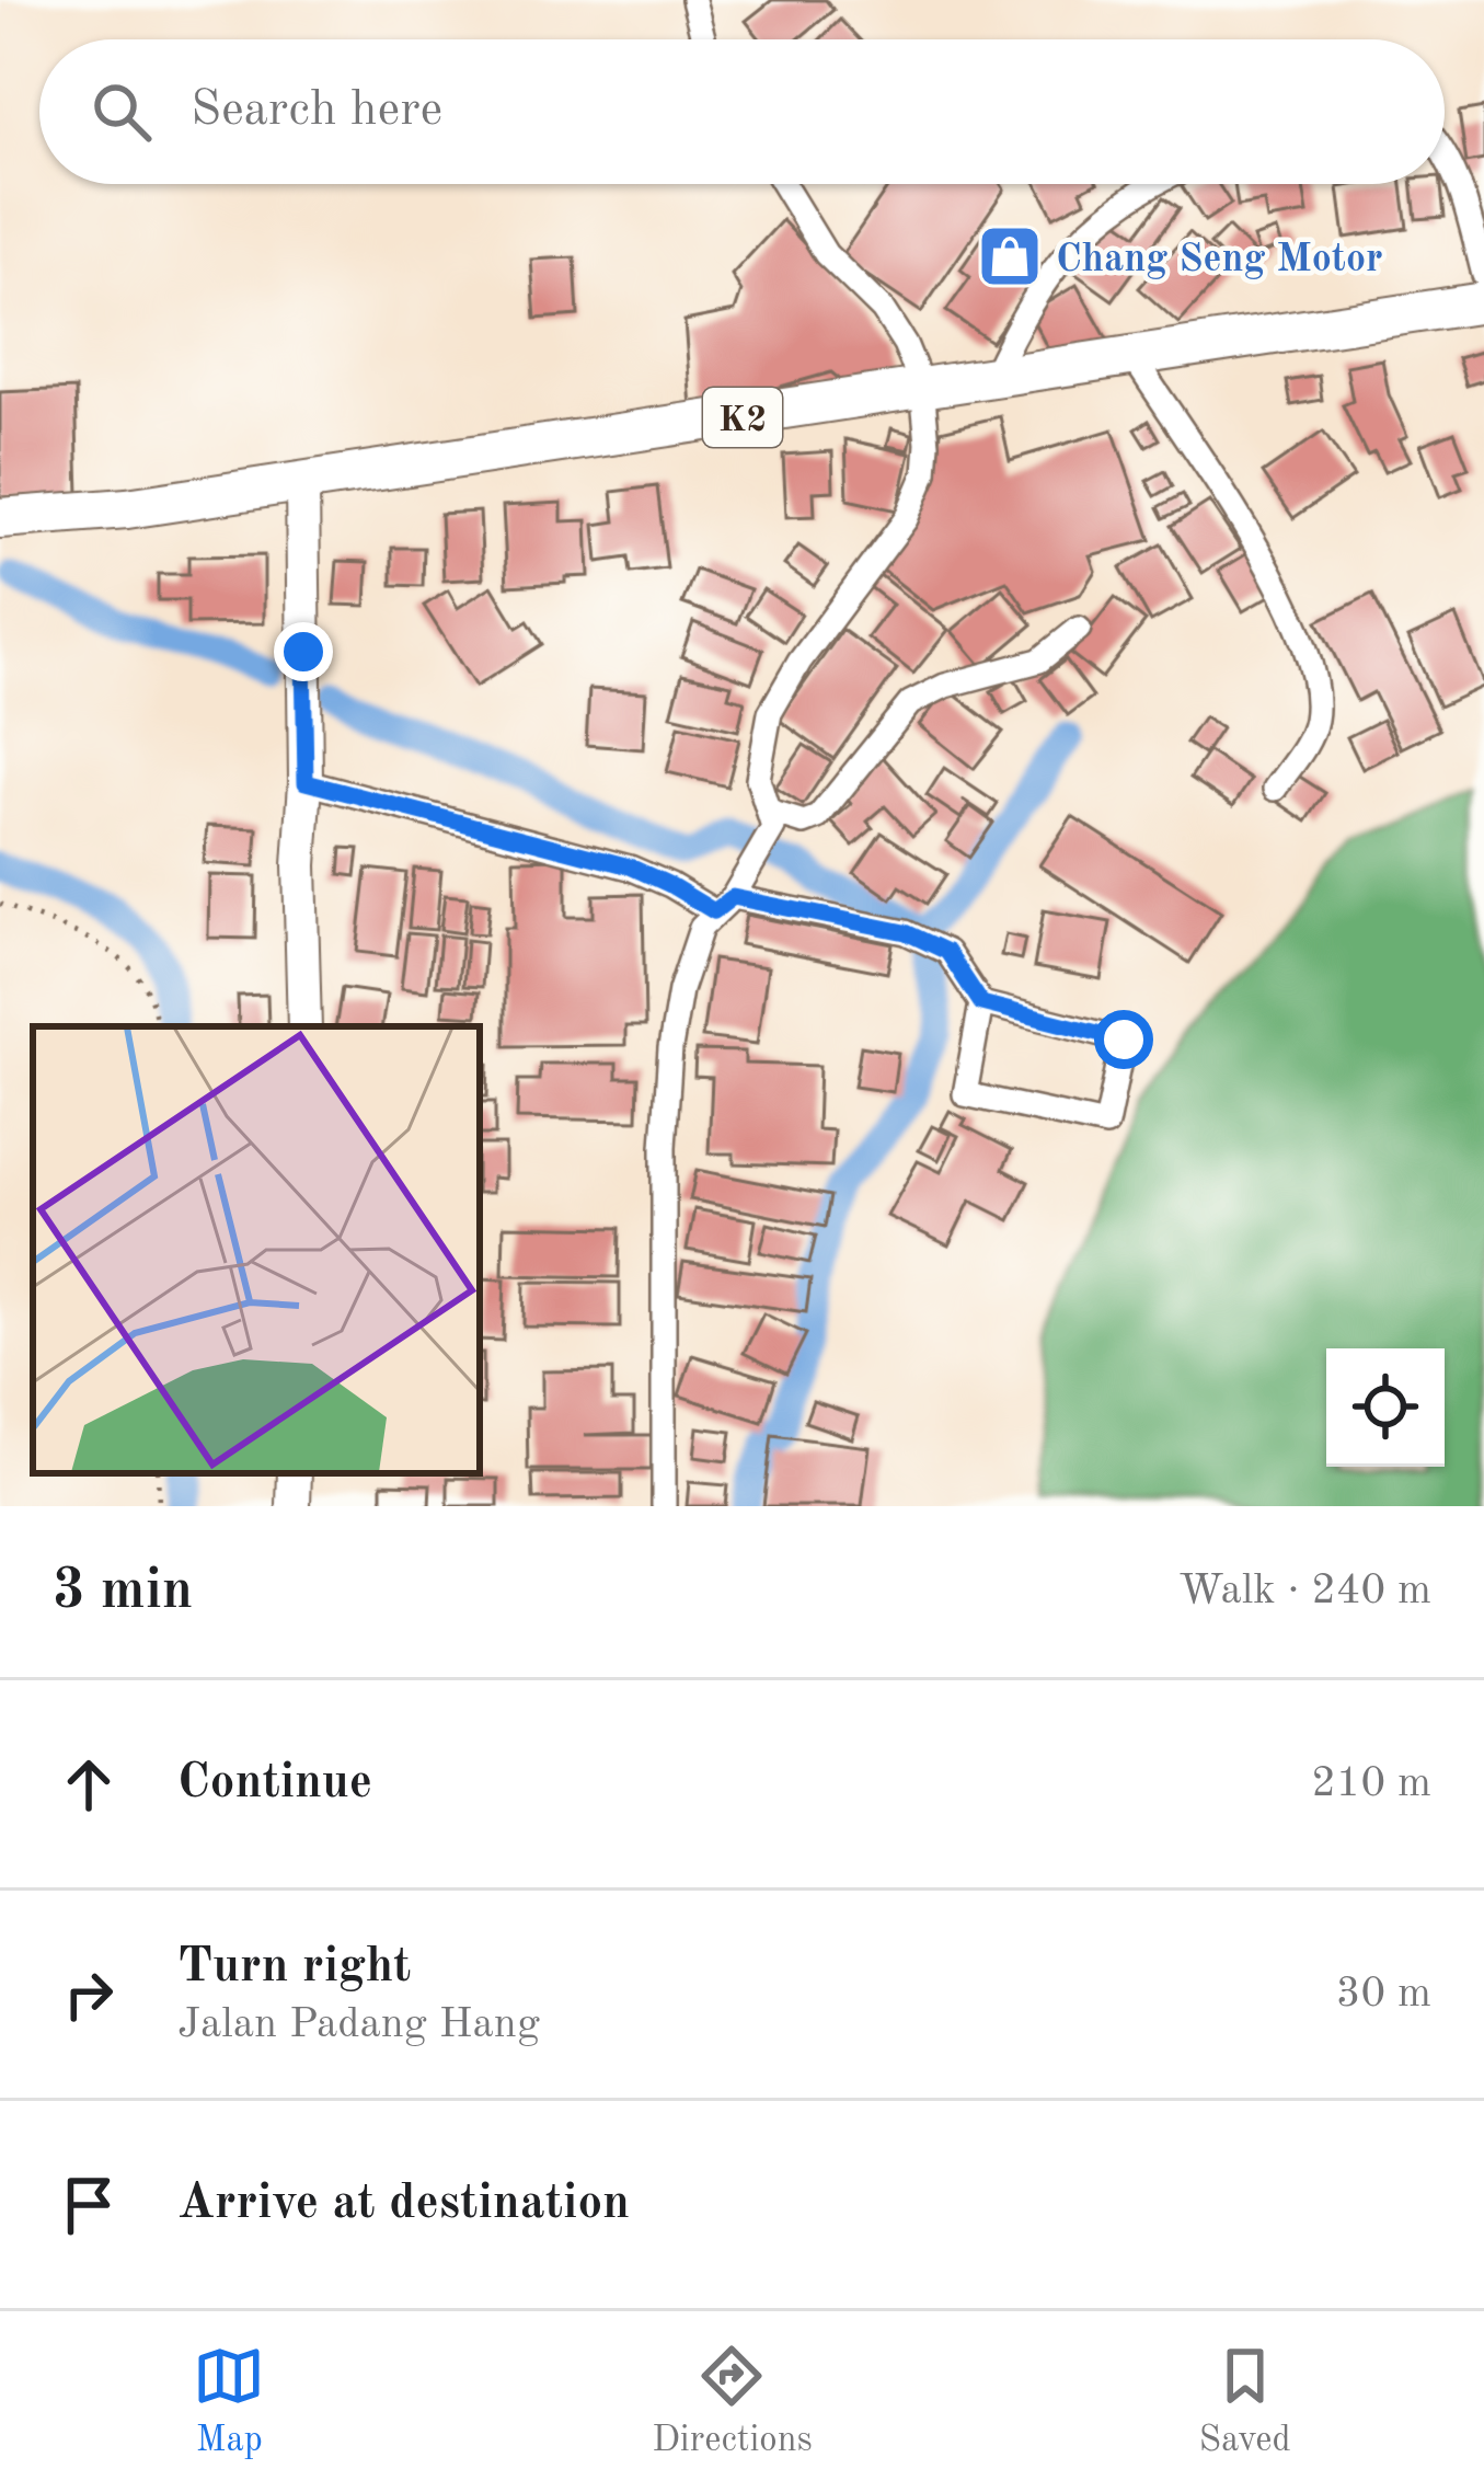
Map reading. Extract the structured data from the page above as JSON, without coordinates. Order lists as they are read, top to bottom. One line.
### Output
{"streets":{"main road":["K2"]},"places":{"shop":["Chang Seng Motor"]},"page":{"search":"Search here","heading":["3 min","Walk · 240 m"],"list":[["Continue","210 m"],["Turn right","Jalan Padang Hang","30 m"],"Arrive at destination"],"nav":["Map","Directions","Saved"]}}
